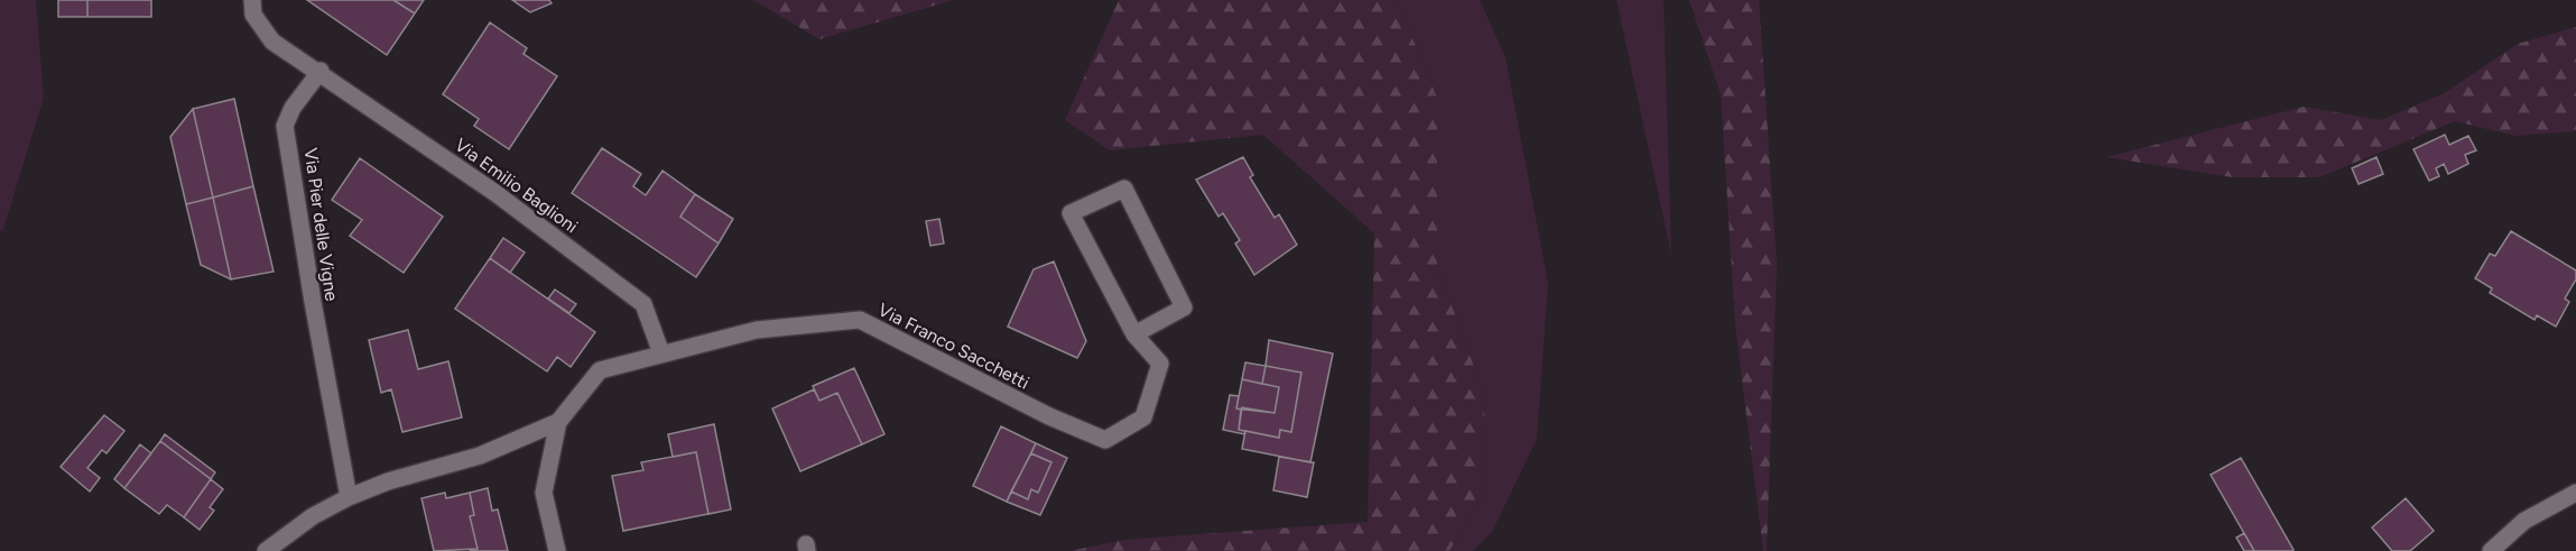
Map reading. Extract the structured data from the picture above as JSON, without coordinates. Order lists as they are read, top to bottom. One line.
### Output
{"streets":{"street":["Via Emilio Baglioni","Via Pier delle Vigne","Via Franco Sacchetti"]},"crossings":[["Via Emilio Baglioni","Via Pier delle Vigne"],["Via Emilio Baglioni","Via Franco Sacchetti"]]}
